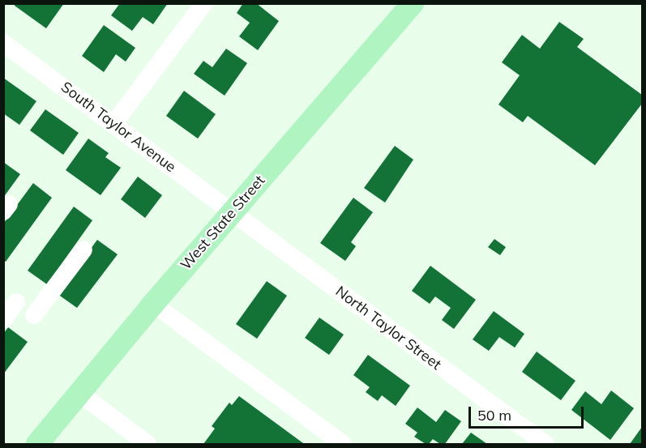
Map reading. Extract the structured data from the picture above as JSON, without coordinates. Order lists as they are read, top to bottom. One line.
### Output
{"streets":{"main road":["West State Street"],"street":["South Taylor Avenue","North Taylor Street"]},"crossings":[["South Taylor Avenue","West State Street"],["South Taylor Avenue","North Taylor Street"],["West State Street","North Taylor Street"]],"scale_bar":"50 m"}
